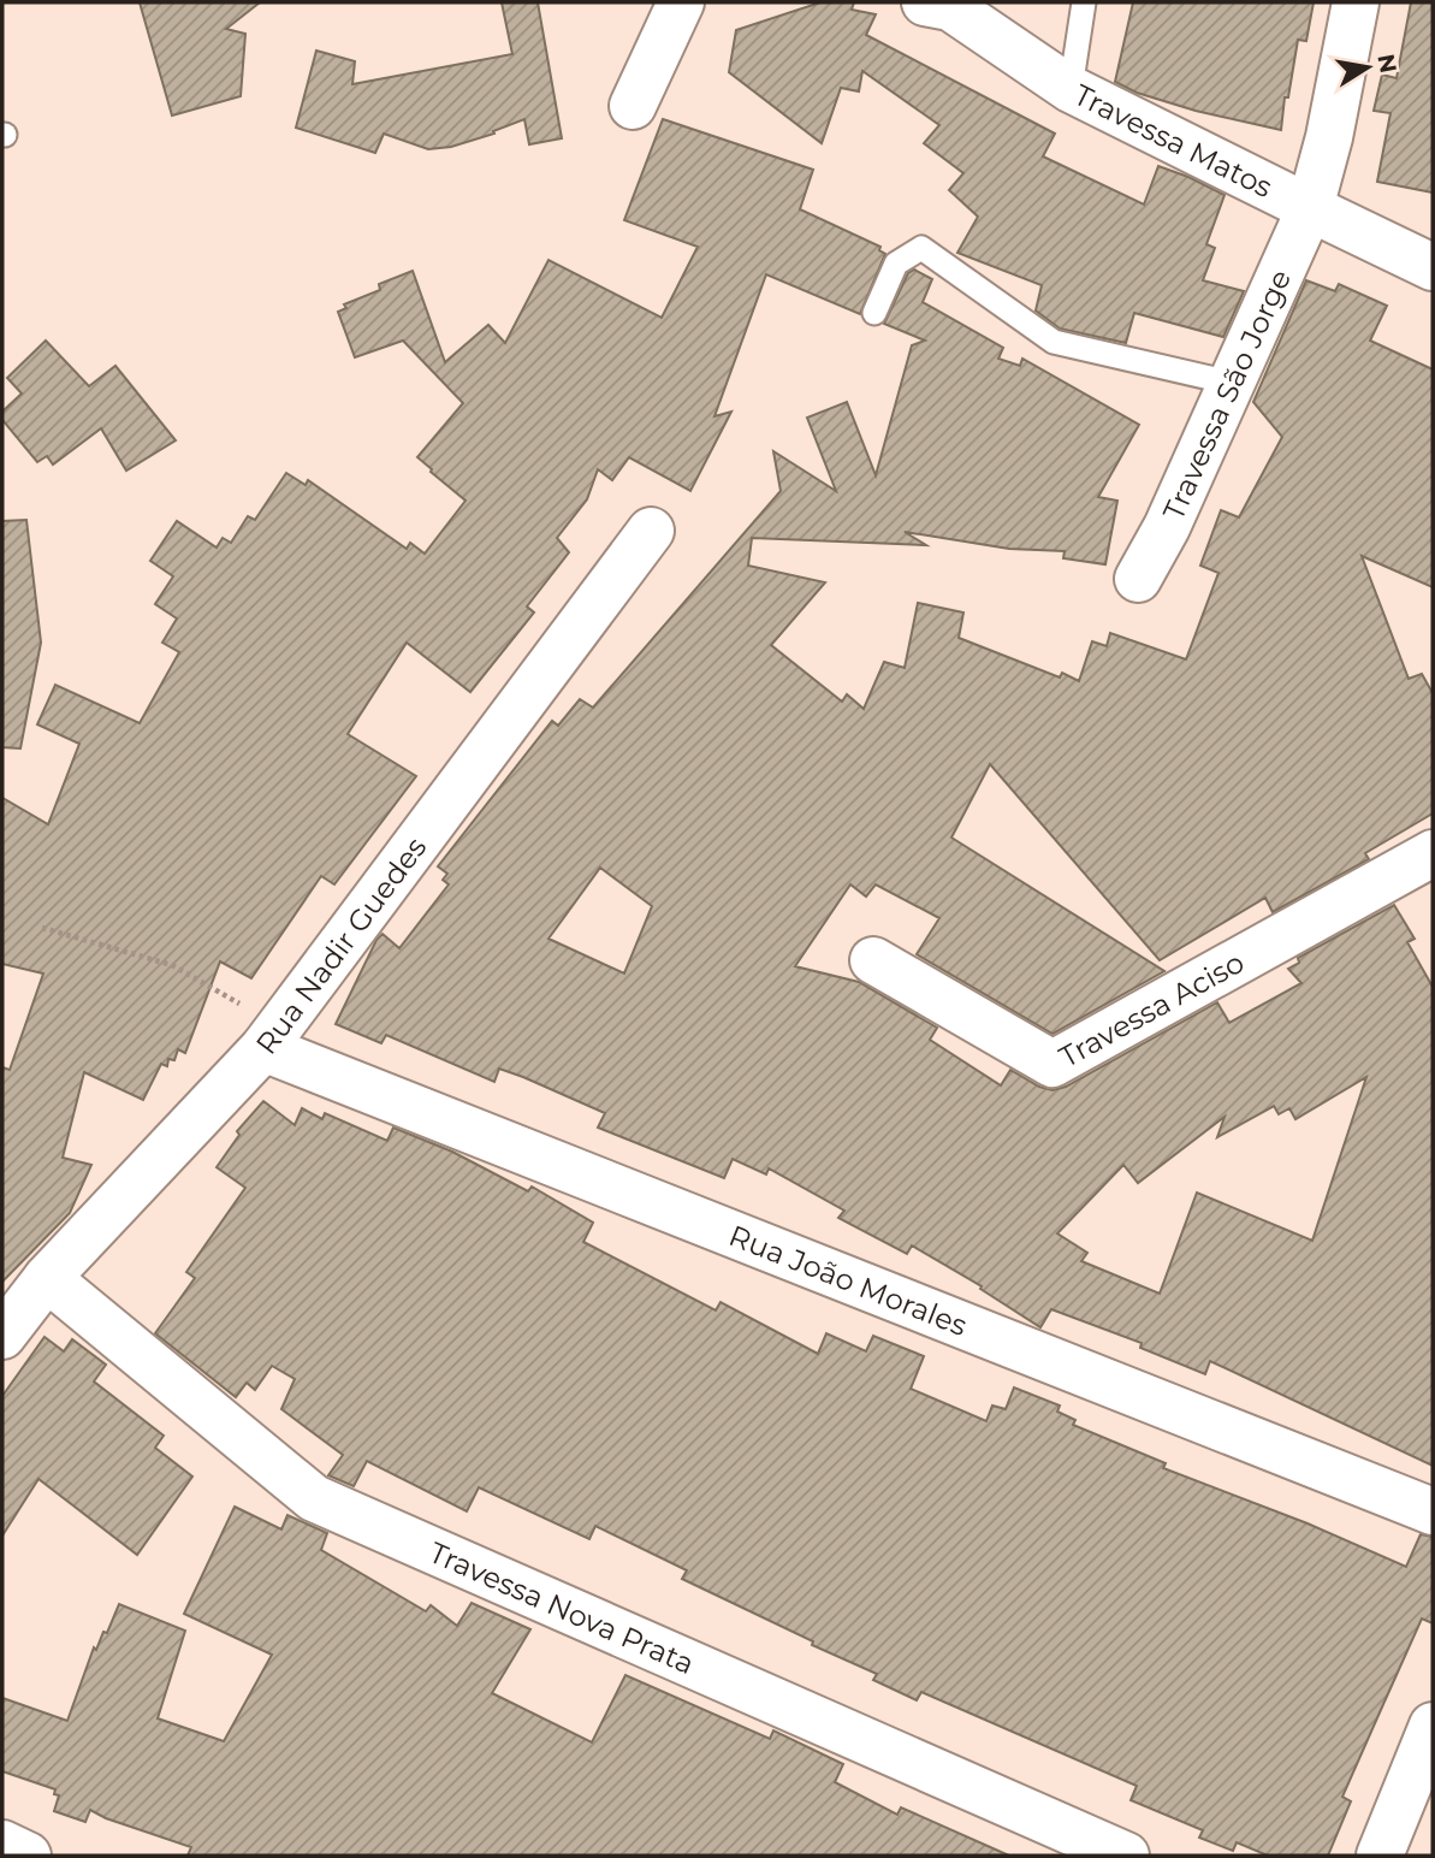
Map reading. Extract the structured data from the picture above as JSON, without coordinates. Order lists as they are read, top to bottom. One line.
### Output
{"streets":{"street":["Travessa Matos","Travessa São Jorge","Rua Nadir Guedes","Travessa Aciso","Rua João Morales","Travessa Nova Prata"]},"crossings":[["Travessa Matos","Travessa São Jorge"],["Rua Nadir Guedes","Rua João Morales"],["Rua Nadir Guedes","Travessa Nova Prata"]],"north":"right"}
